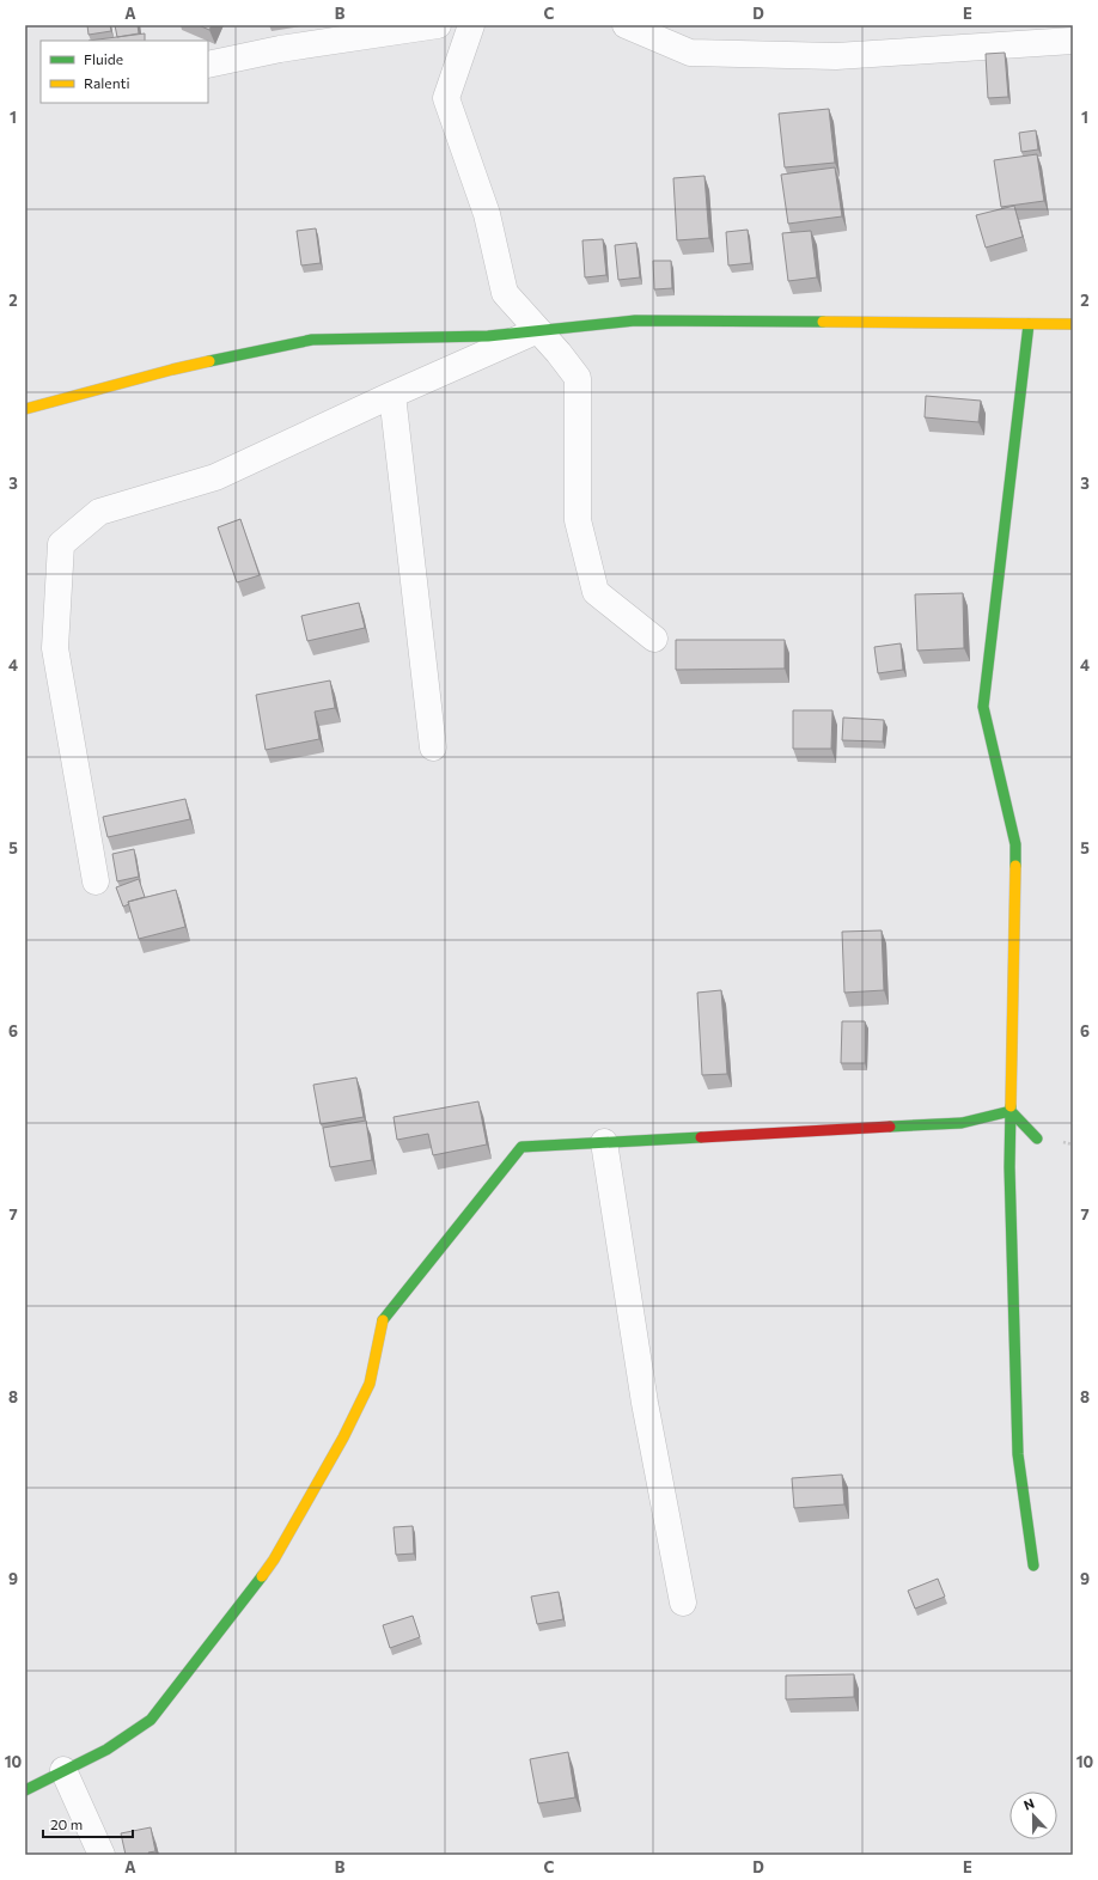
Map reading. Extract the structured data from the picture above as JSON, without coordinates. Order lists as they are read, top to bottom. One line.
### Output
{"legend":["Fluide","Ralenti"],"scale_bar":"20 m","north":"top","grid":{"columns":["A","B","C","D","E"],"rows":["1","2","3","4","5","6","7","8","9","10"]}}
